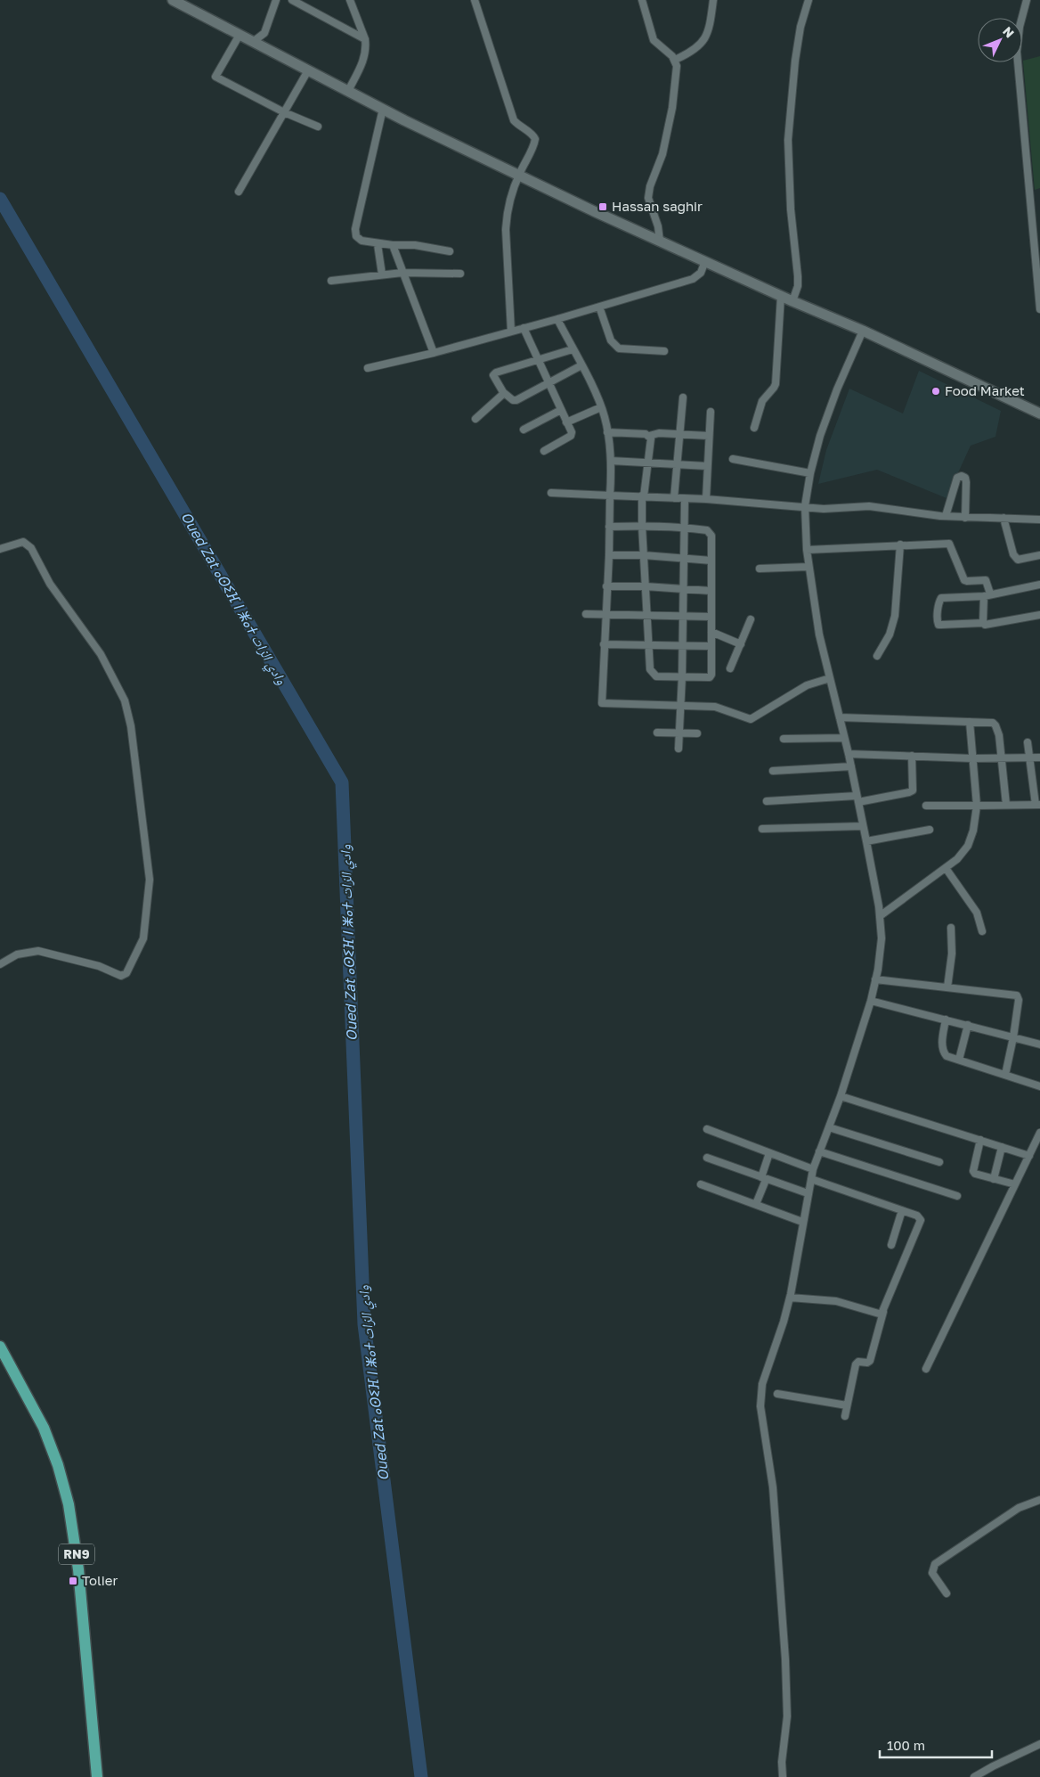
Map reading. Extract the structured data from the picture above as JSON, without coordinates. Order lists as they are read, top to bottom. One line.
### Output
{"streets":{"main road":["RN9"]},"water":["Oued Zat ⴰⵙⵉⴼ ⵏ ⵥⴰⵜ وادي الزات"],"places":{"transit":["Hassan saghir","Tolier"],"other":["Food Market"]},"scale_bar":"100 m","north":"top right"}
